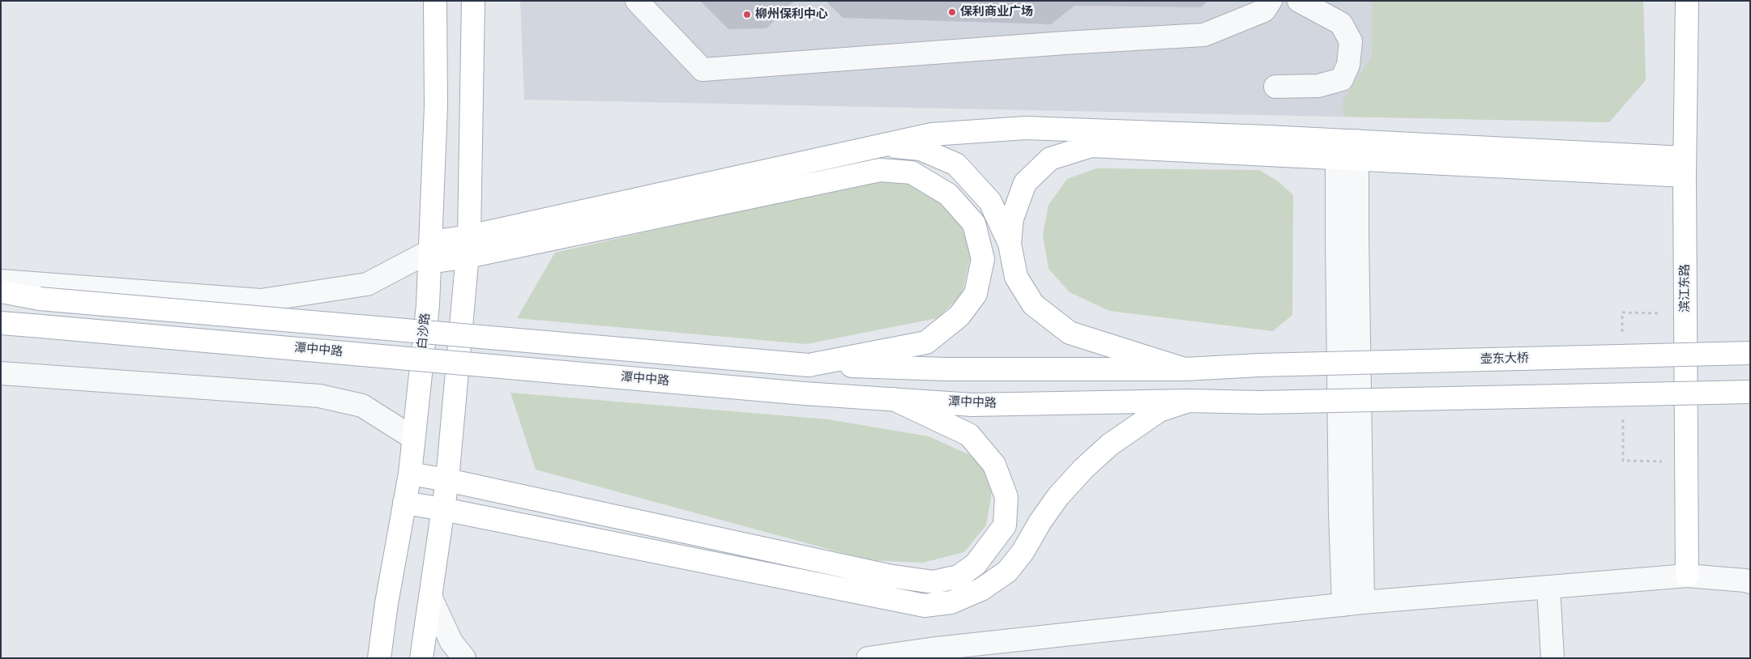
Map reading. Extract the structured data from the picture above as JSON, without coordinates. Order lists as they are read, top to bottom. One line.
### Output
{"streets":{"main road":["滨江东路","白沙路","潭中中路","壶东大桥"]},"places":["保利商业广场","柳州保利中心"]}
